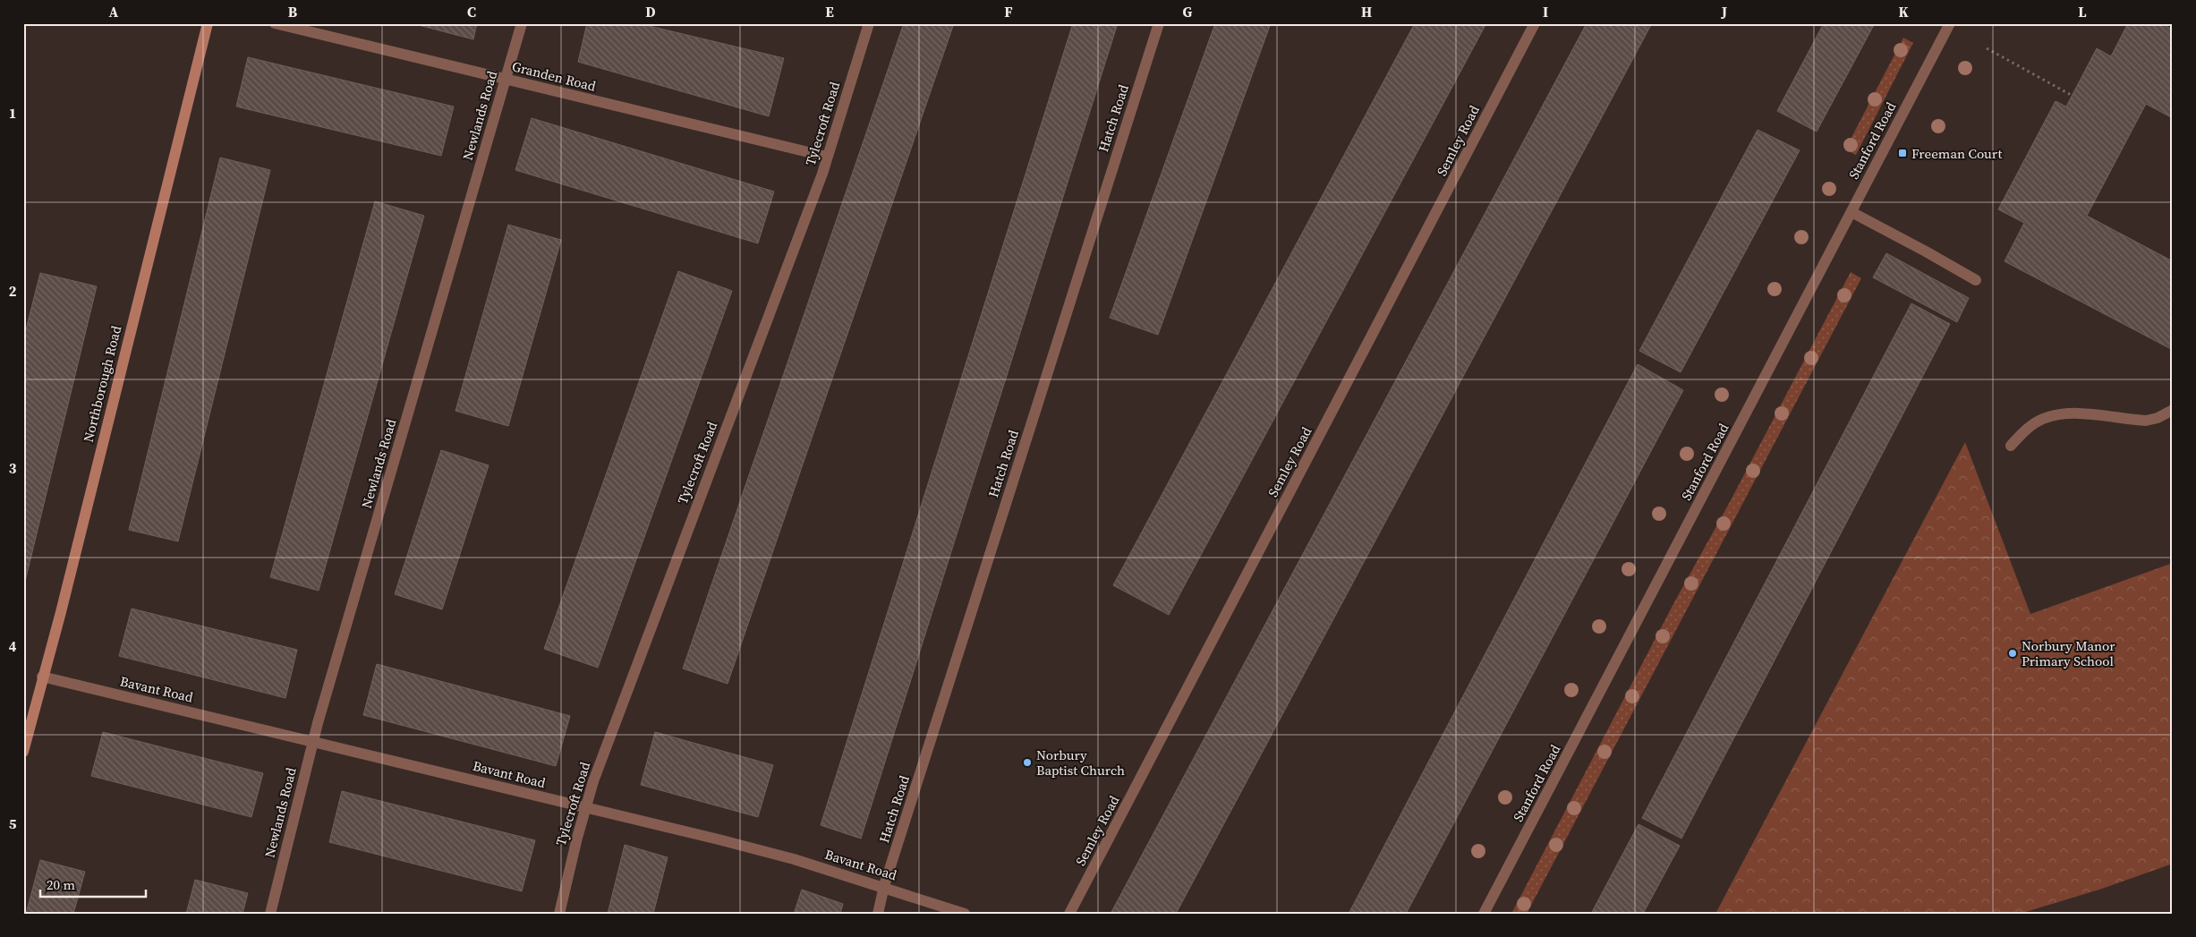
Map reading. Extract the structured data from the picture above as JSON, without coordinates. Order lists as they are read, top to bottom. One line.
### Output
{"streets":{"street":["Granden Road","Newlands Road","Hatch Road","Tylecroft Road","Semley Road","Stanford Road","Northborough Road","Bavant Road"]},"crossings":[["Granden Road","Newlands Road"],["Granden Road","Tylecroft Road"],["Newlands Road","Bavant Road"],["Hatch Road","Bavant Road"],["Tylecroft Road","Bavant Road"],["Northborough Road","Bavant Road"]],"places":{"transit":["Freeman Court"],"other":["Norbury Manor Primary School","Norbury Baptist Church"]},"scale_bar":"20 m","grid":{"columns":["A","B","C","D","E","F","G","H","I","J","K","L"],"rows":["1","2","3","4","5"]}}
